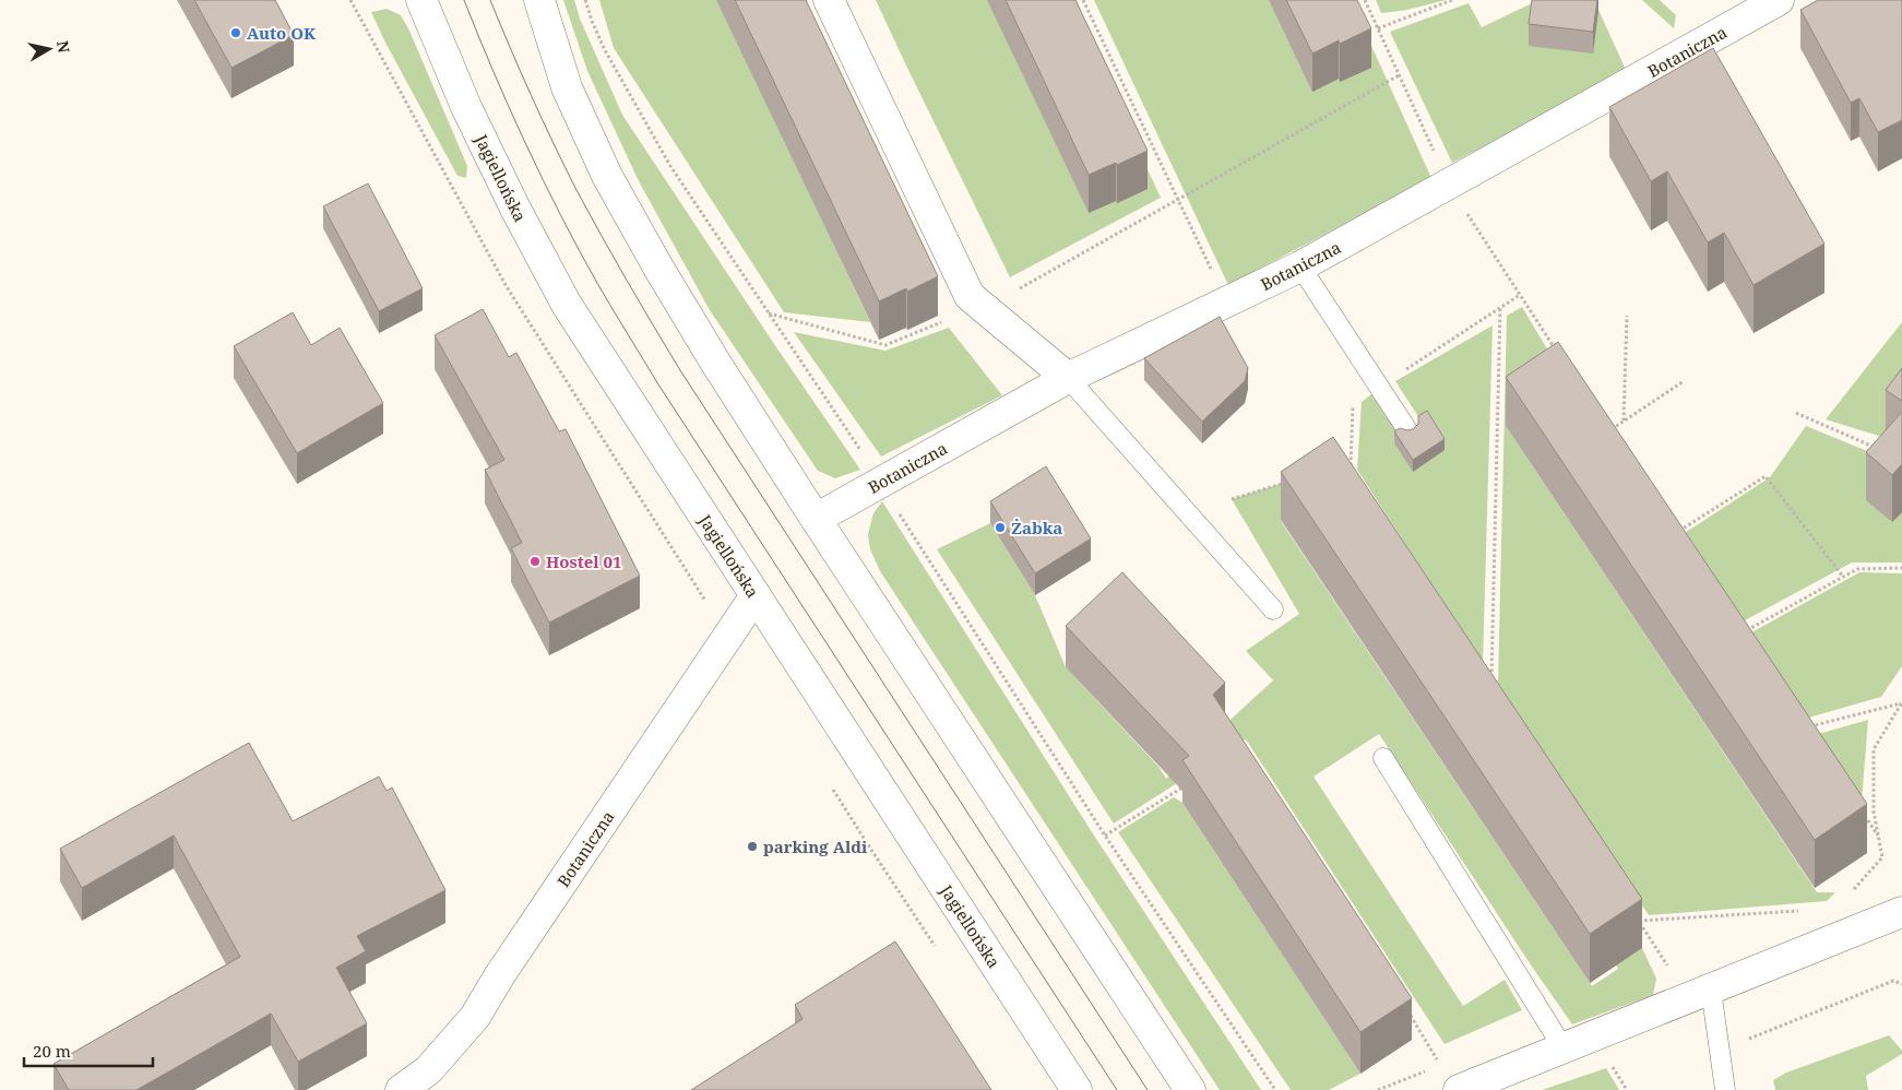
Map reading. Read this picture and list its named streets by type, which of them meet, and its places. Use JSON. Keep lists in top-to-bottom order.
{
  "streets": {
    "street": ["Botaniczna", "Jagiellońska"]
  },
  "crossings": [
    ["Botaniczna", "Jagiellońska"]
  ],
  "places": [
    "Auto OK",
    "Żabka",
    "Hostel 01",
    "parking Aldi"
  ],
  "scale_bar": "20 m",
  "north": "right"
}
